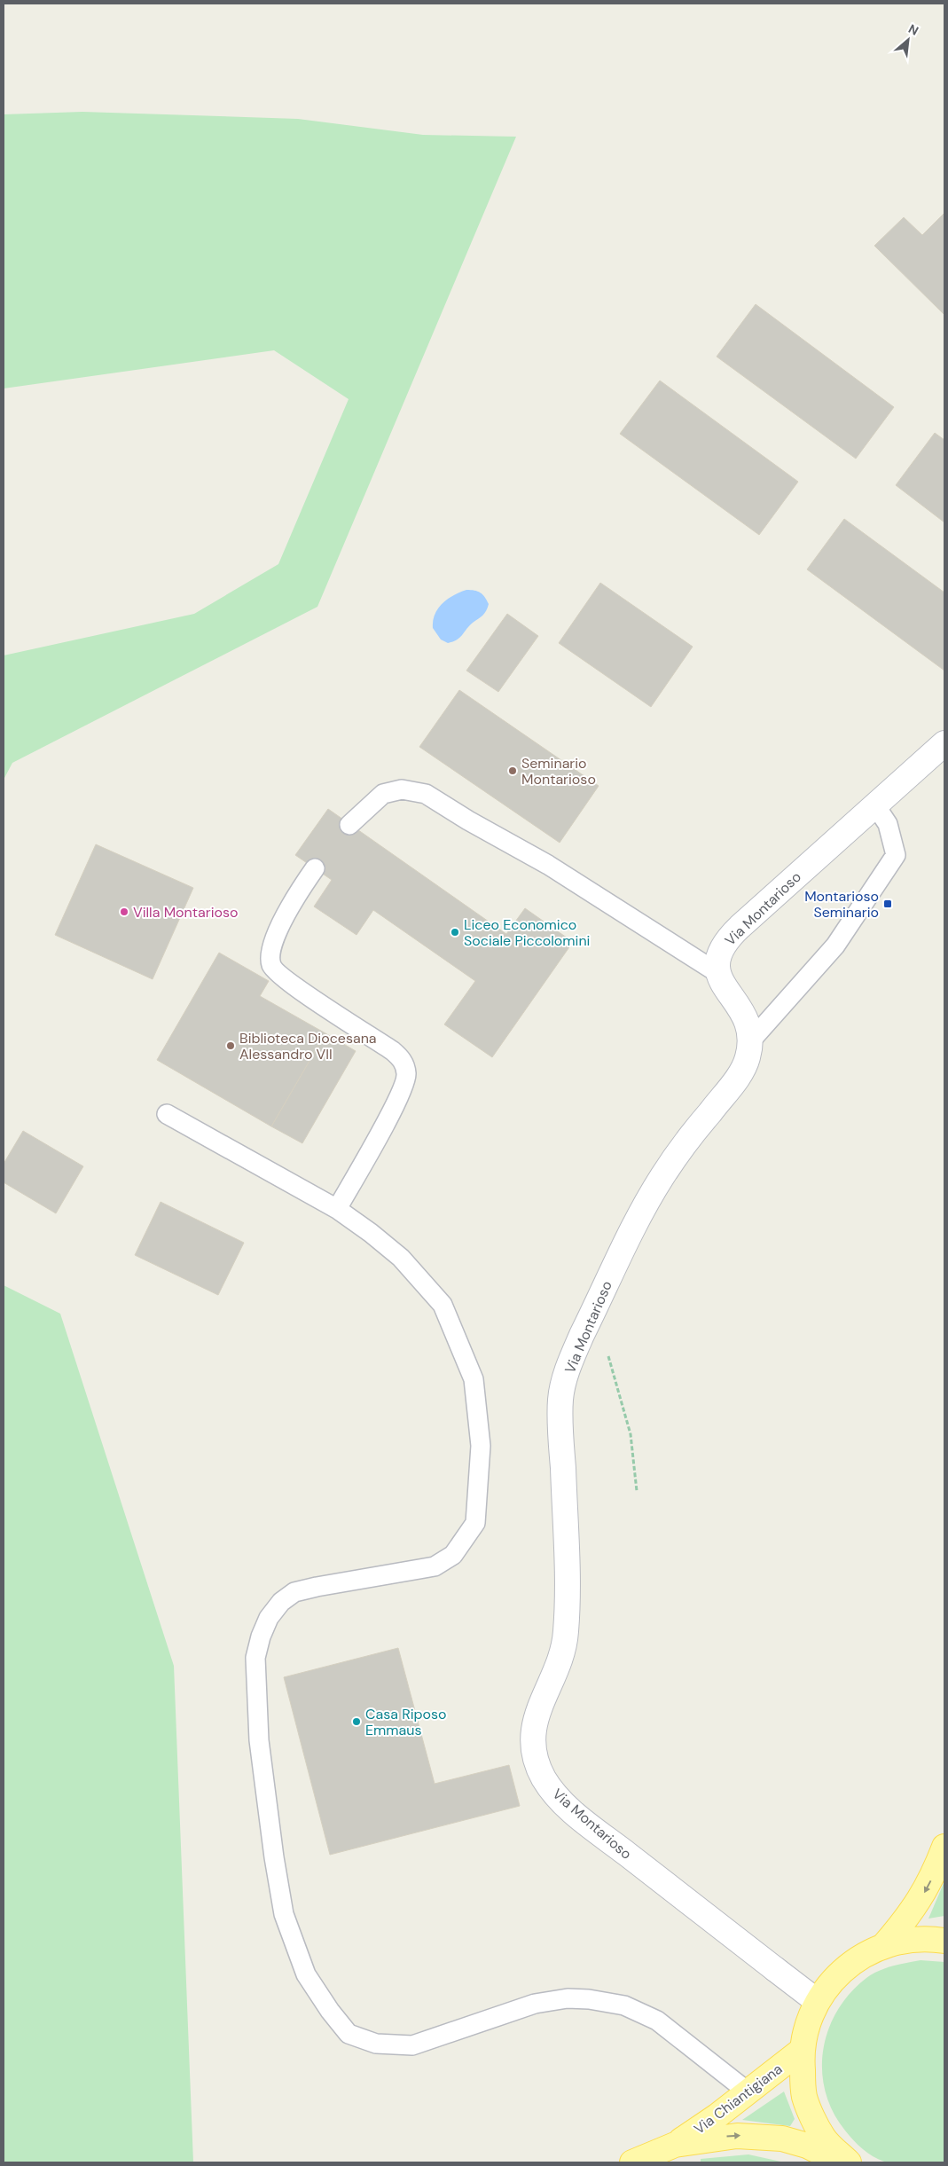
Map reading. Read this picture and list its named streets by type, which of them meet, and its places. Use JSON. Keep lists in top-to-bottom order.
{
  "streets": {
    "main road": ["Via Chiantigiana"],
    "street": ["Via Montarioso"]
  },
  "crossings": [
    ["Via Montarioso", "Via Chiantigiana"]
  ],
  "places": {
    "other": [
      "Seminario Montarioso",
      "Villa Montarioso",
      "Liceo Economico Sociale Piccolomini",
      "Biblioteca Diocesana Alessandro VII",
      "Casa Riposo Emmaus"
    ],
    "transit": ["Montarioso Seminario"]
  },
  "north": "top right"
}
